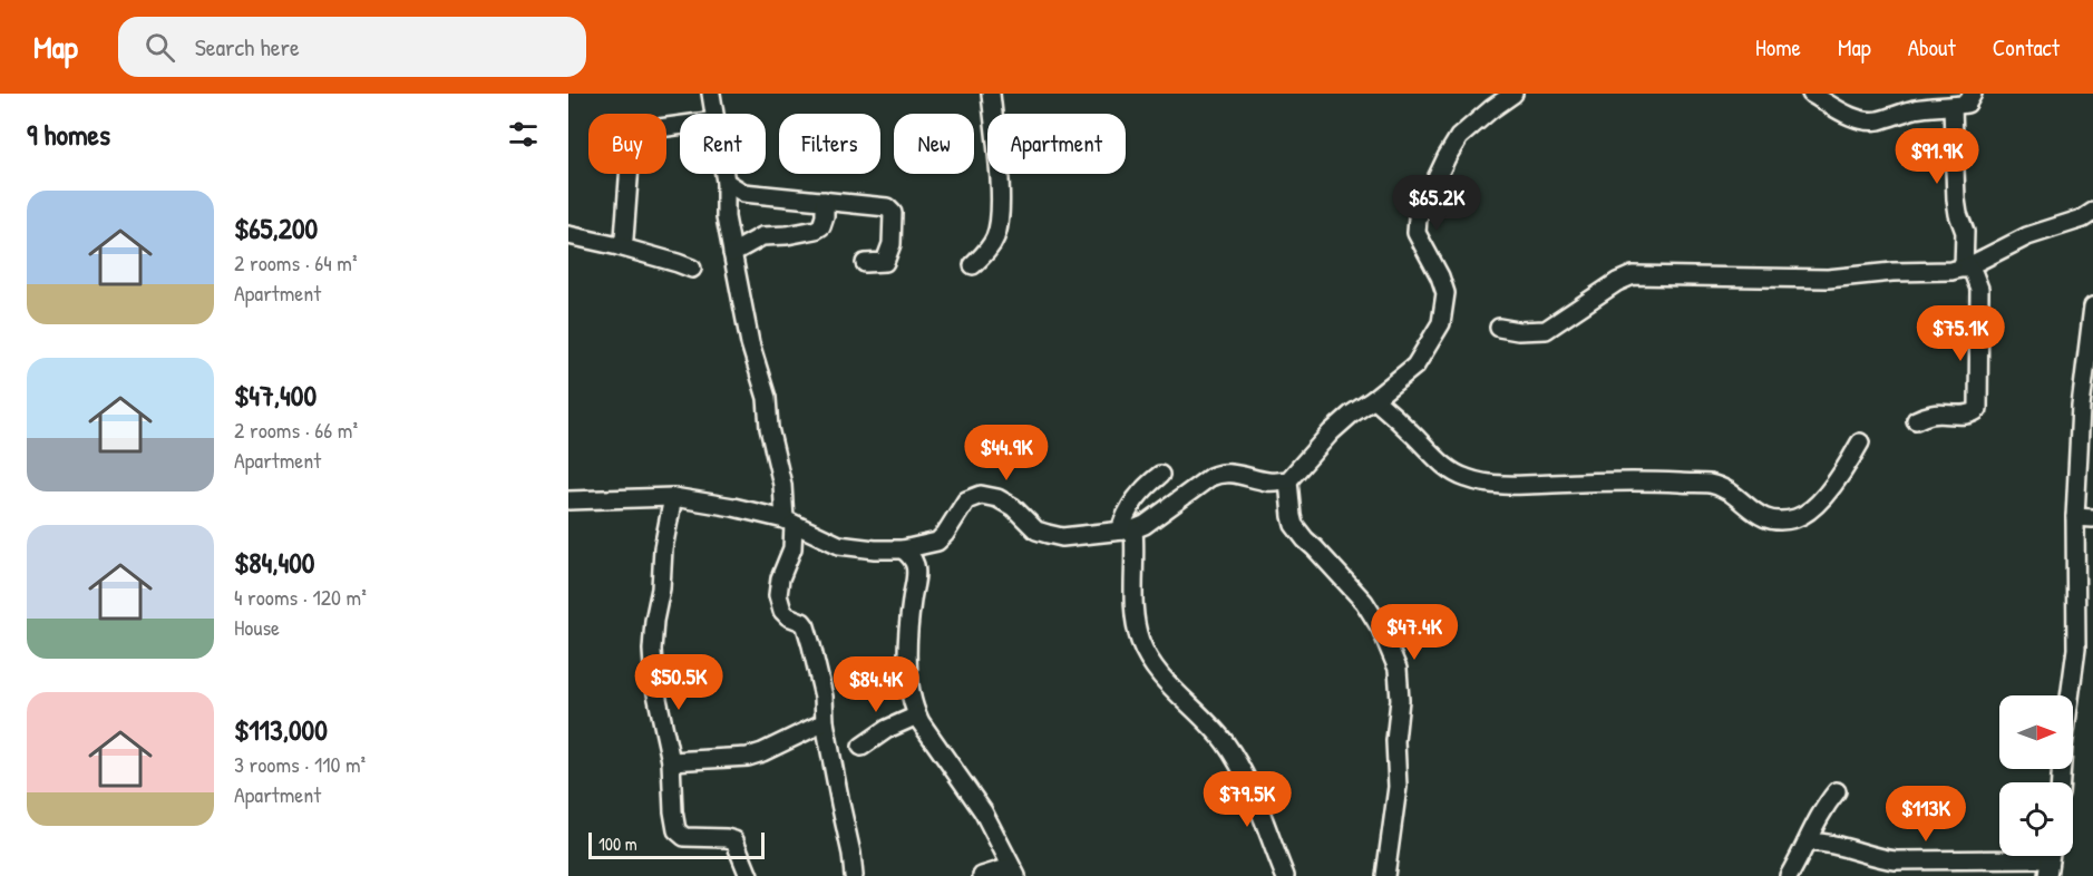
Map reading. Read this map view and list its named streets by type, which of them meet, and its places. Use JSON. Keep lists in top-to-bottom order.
{
  "scale_bar": "100 m",
  "north": "right",
  "page": {
    "header": "Map",
    "search": "Search here",
    "nav": [
      "Home",
      "Map",
      "About",
      "Contact"
    ],
    "heading": "9 homes",
    "chip": [
      "Buy",
      "Rent",
      "Filters",
      "New",
      "Apartment"
    ],
    "price": [
      "$91.9K",
      "$65.2K",
      "$75.1K",
      "$44.9K",
      "$47.4K",
      "$50.5K",
      "$84.4K",
      "$79.5K",
      "$113K"
    ],
    "list": [
      {
        "name": "$65,200",
        "note": "2 rooms · 64 m² · Apartment"
      },
      {
        "name": "$47,400",
        "note": "2 rooms · 66 m² · Apartment"
      },
      {
        "name": "$84,400",
        "note": "4 rooms · 120 m² · House"
      },
      {
        "name": "$113,000",
        "note": "3 rooms · 110 m² · Apartment"
      }
    ],
    "scale": "100 m"
  }
}
